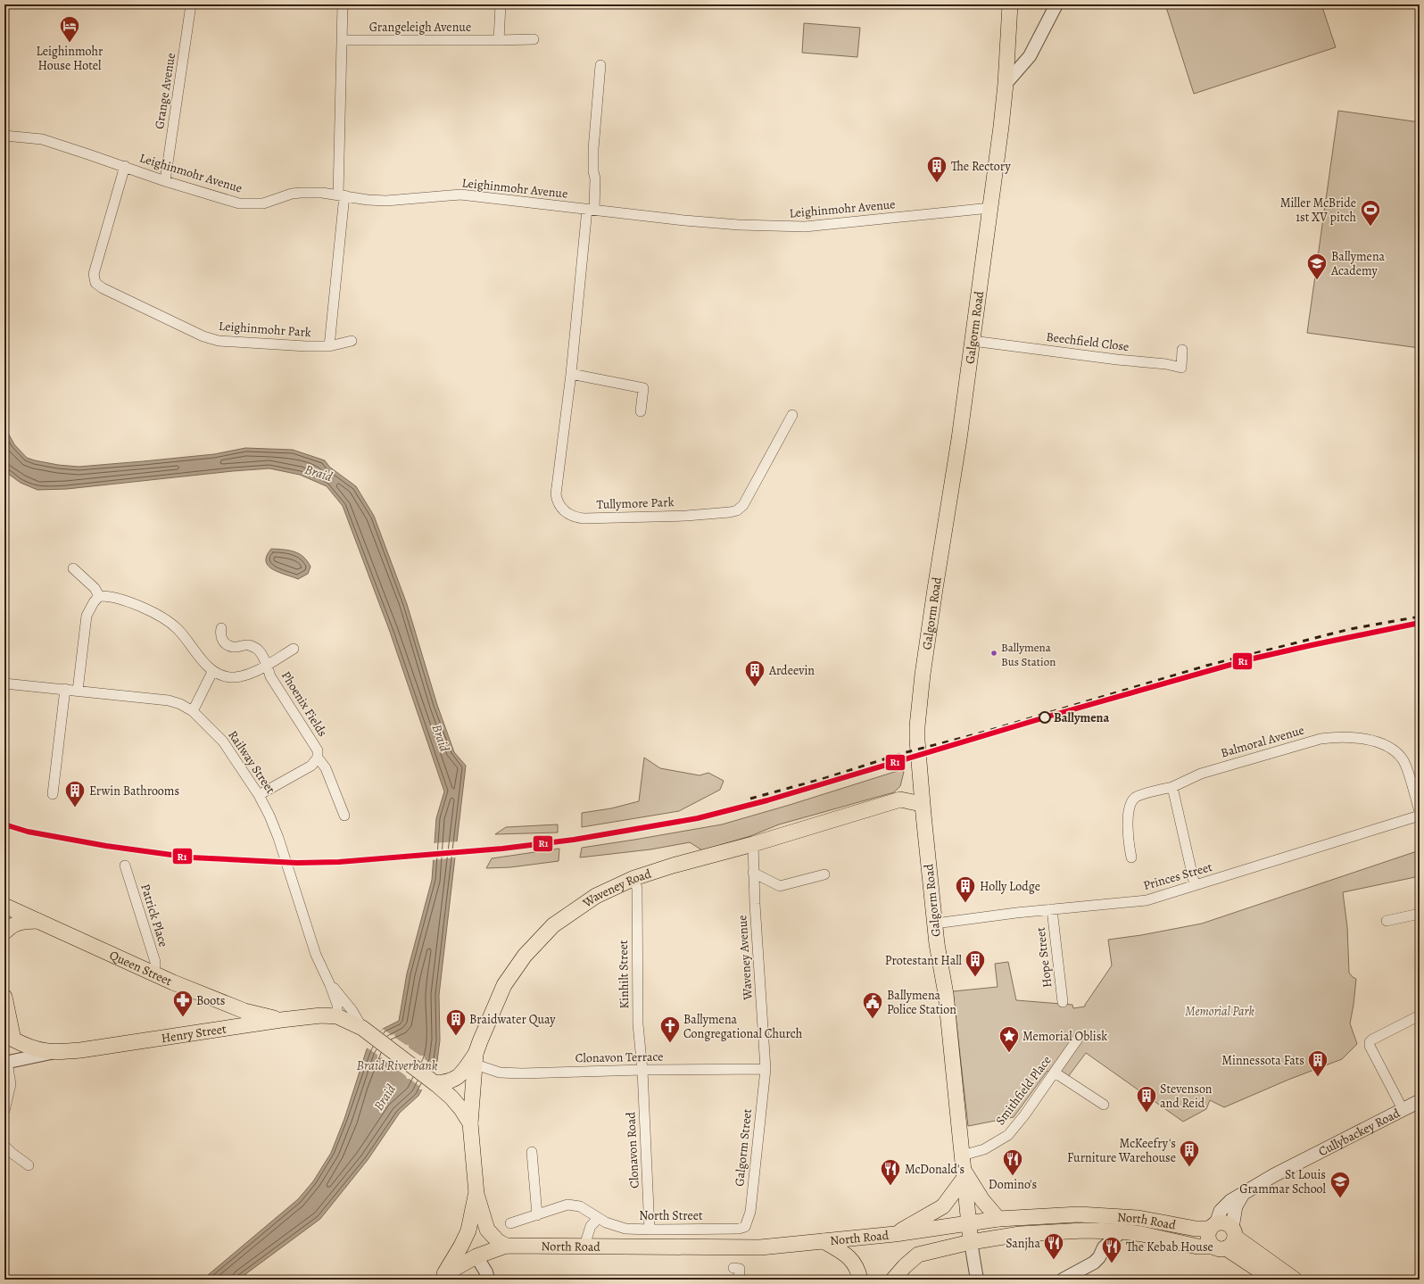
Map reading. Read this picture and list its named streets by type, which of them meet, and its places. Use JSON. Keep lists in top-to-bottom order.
{
  "streets": {
    "main road": [
      "Galgorm Road",
      "Waveney Road",
      "Queen Street",
      "Henry Street",
      "Cullybackey Road",
      "North Road"
    ],
    "street": [
      "Grangeleigh Avenue",
      "Grange Avenue",
      "Leighinmohr Avenue",
      "Leighinmohr Park",
      "Beechfield Close",
      "Tullymore Park",
      "Phoenix Fields",
      "Balmoral Avenue",
      "Railway Street",
      "Princes Street",
      "Patrick Place",
      "Waveney Avenue",
      "Hope Street",
      "Kinhilt Street",
      "Clonavon Terrace",
      "Smithfield Place",
      "Galgorm Street",
      "Clonavon Road",
      "North Street"
    ]
  },
  "crossings": [
    ["Grange Avenue", "Leighinmohr Avenue"],
    ["Leighinmohr Avenue", "Galgorm Road"],
    ["Leighinmohr Avenue", "Leighinmohr Park"],
    ["Leighinmohr Avenue", "Tullymore Park"],
    ["Galgorm Road", "Beechfield Close"],
    ["Galgorm Road", "Princes Street"],
    ["Galgorm Road", "Waveney Road"],
    ["Galgorm Road", "Smithfield Place"],
    ["Galgorm Road", "North Road"],
    ["Phoenix Fields", "Railway Street"],
    ["Railway Street", "Henry Street"],
    ["Princes Street", "Hope Street"],
    ["Waveney Road", "Waveney Avenue"],
    ["Waveney Road", "Kinhilt Street"],
    ["Waveney Road", "Henry Street"],
    ["Waveney Road", "Clonavon Terrace"],
    ["Patrick Place", "Queen Street"],
    ["Waveney Avenue", "Clonavon Terrace"],
    ["Waveney Avenue", "Galgorm Street"],
    ["Queen Street", "Henry Street"],
    ["Kinhilt Street", "Clonavon Terrace"],
    ["Kinhilt Street", "Clonavon Road"],
    ["Clonavon Terrace", "Galgorm Street"],
    ["Clonavon Terrace", "Clonavon Road"],
    ["Cullybackey Road", "North Road"],
    ["Galgorm Street", "North Street"],
    ["Clonavon Road", "North Street"]
  ],
  "water": ["Braid", "Braid Riverbank"],
  "parks": ["Memorial Park"],
  "places": {
    "hotel": ["Leighinmohr House Hotel"],
    "building": [
      "The Rectory",
      "Ardeevin",
      "Erwin Bathrooms",
      "Holly Lodge",
      "Protestant Hall",
      "Braidwater Quay",
      "Minnessota Fats",
      "Stevenson and Reid",
      "McKeefry's Furniture Warehouse"
    ],
    "sports": ["Miller McBride 1st XV pitch"],
    "school or university": ["Ballymena Academy", "St Louis Grammar School"],
    "other": ["Ballymena Bus Station", "Ballymena"],
    "pharmacy": ["Boots"],
    "public building": ["Ballymena Police Station"],
    "church": ["Ballymena Congregational Church"],
    "place": ["Memorial Oblisk"],
    "restaurant": [
      "Domino's",
      "McDonald's",
      "Sanjha",
      "The Kebab House"
    ]
  },
  "lines": ["transit line R1"]
}
